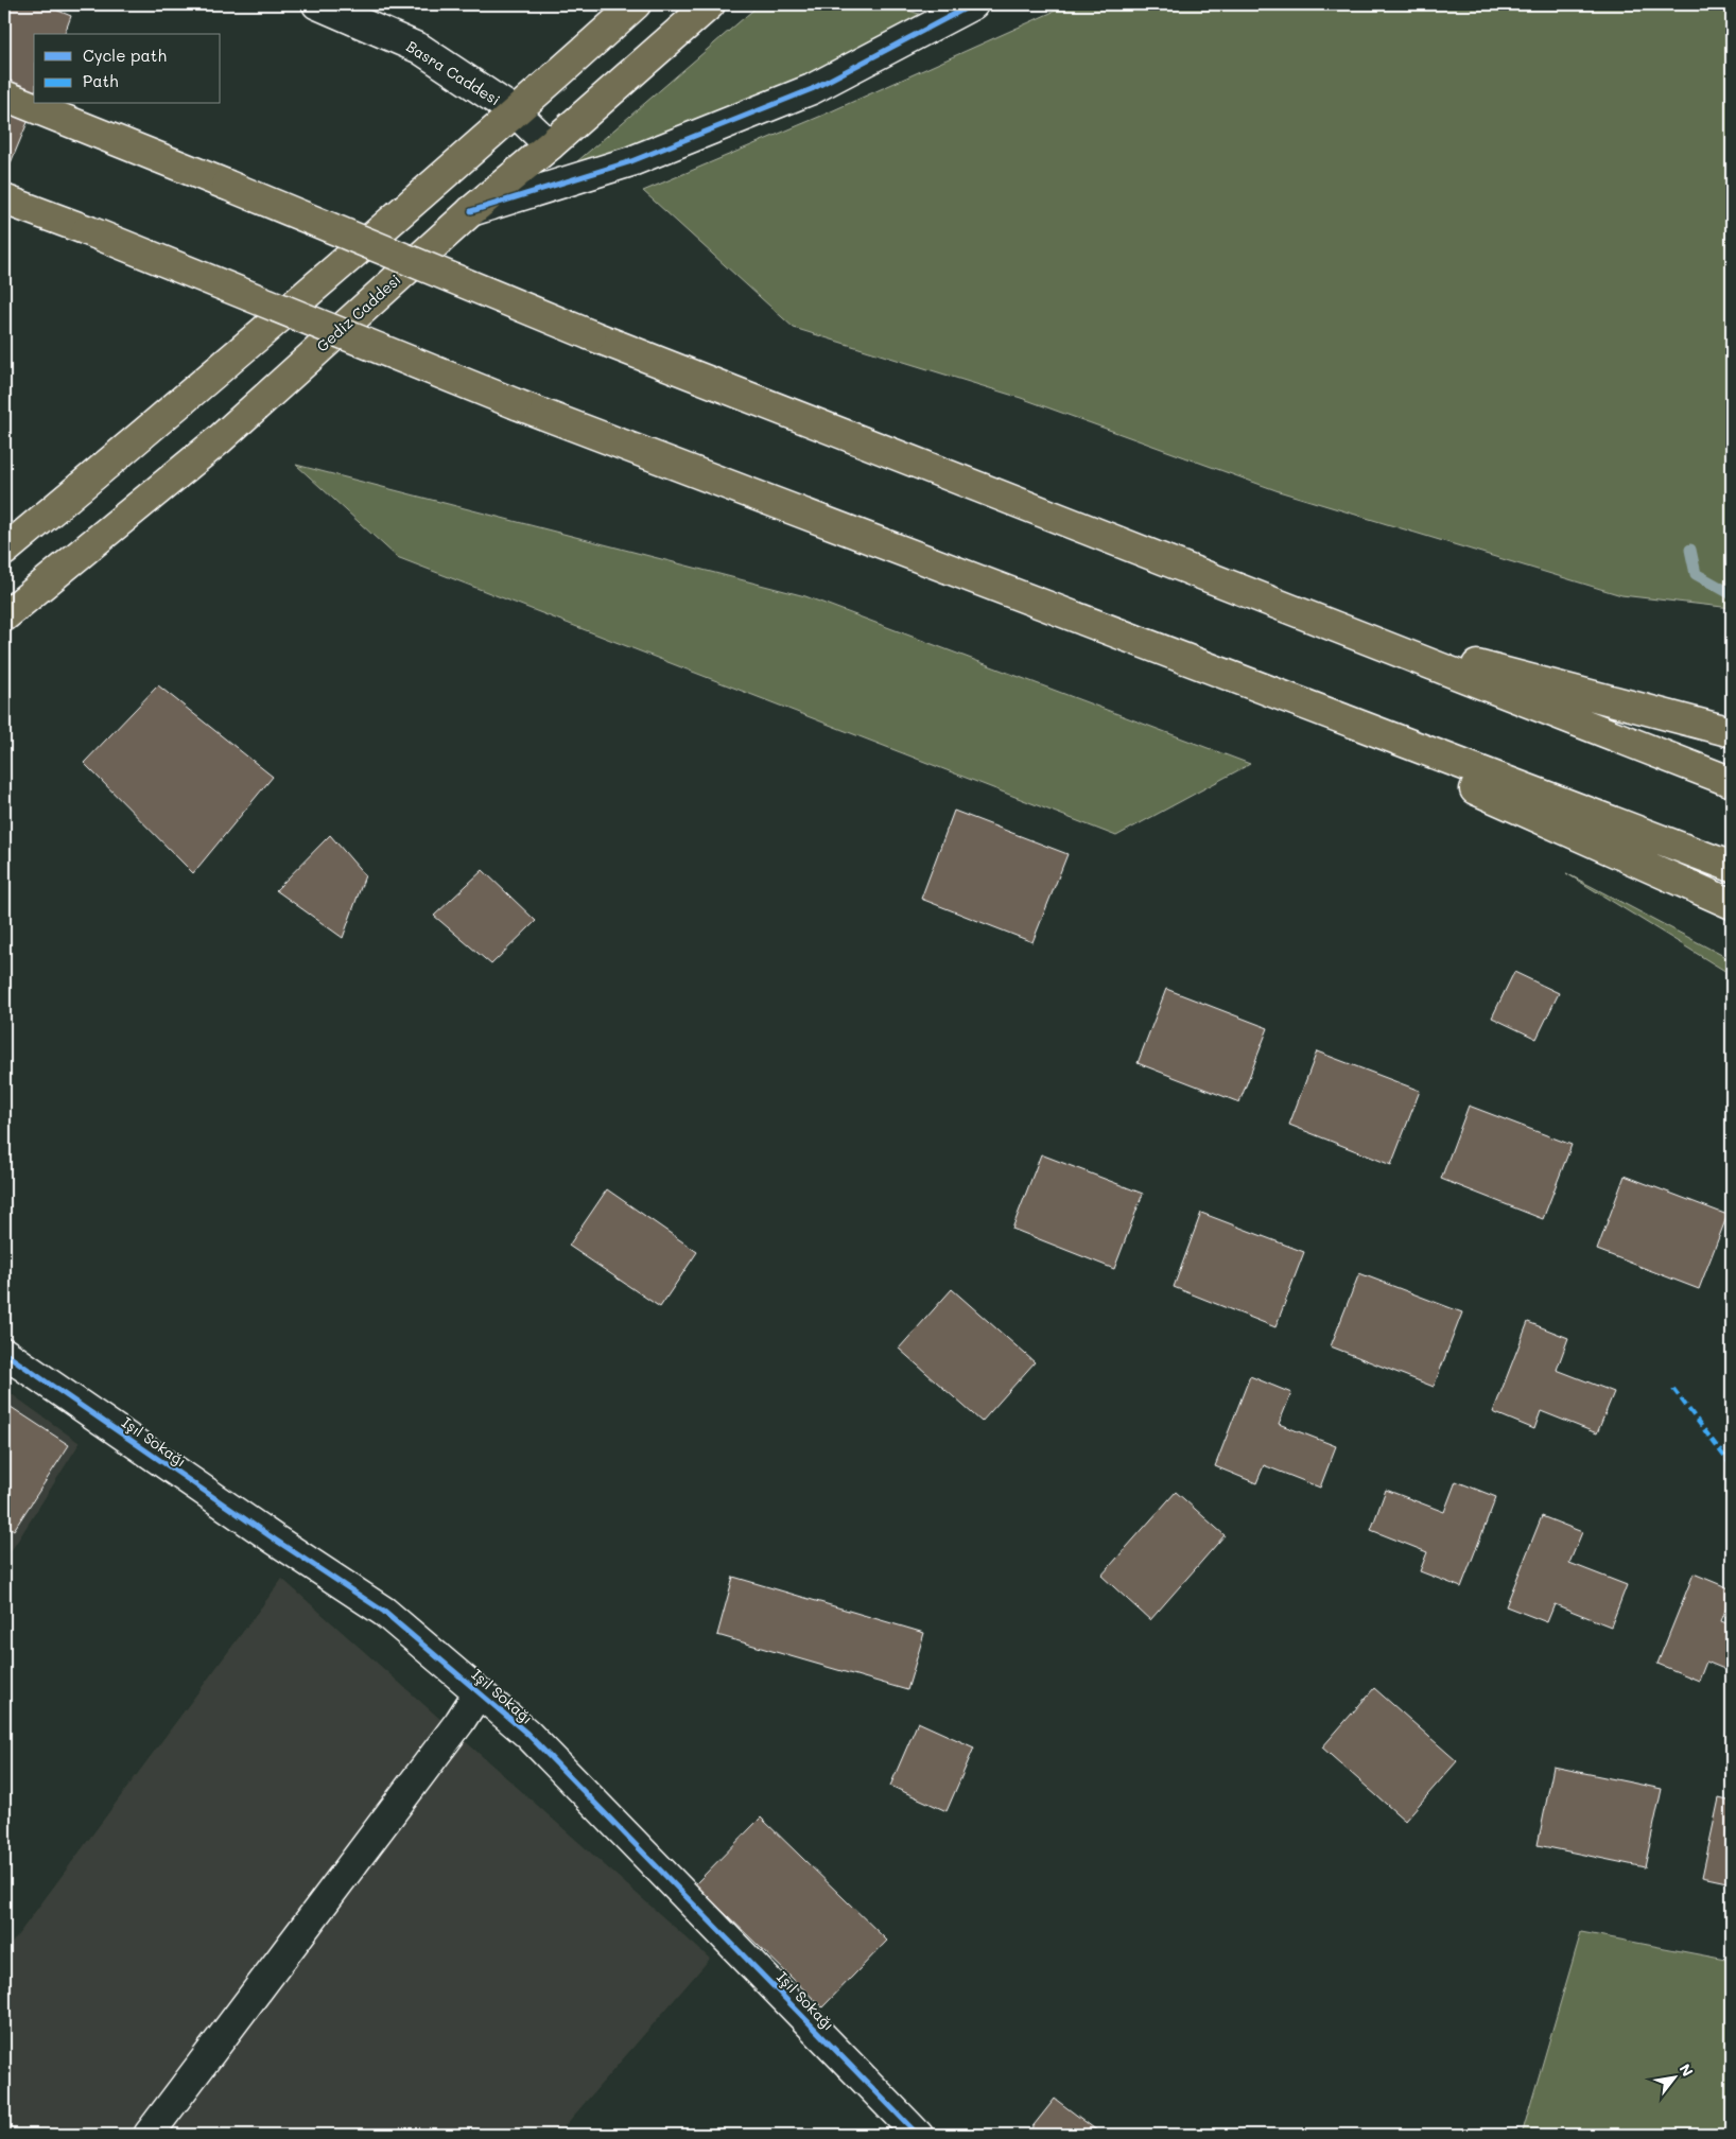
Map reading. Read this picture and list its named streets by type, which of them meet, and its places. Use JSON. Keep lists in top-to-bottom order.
{
  "streets": {
    "main road": ["Gediz Caddesi"],
    "street": ["Basra Caddesi", "Işıl Sokağı"]
  },
  "crossings": [
    ["Basra Caddesi", "Gediz Caddesi"]
  ],
  "legend": ["Cycle path", "Path"],
  "north": "top right"
}
